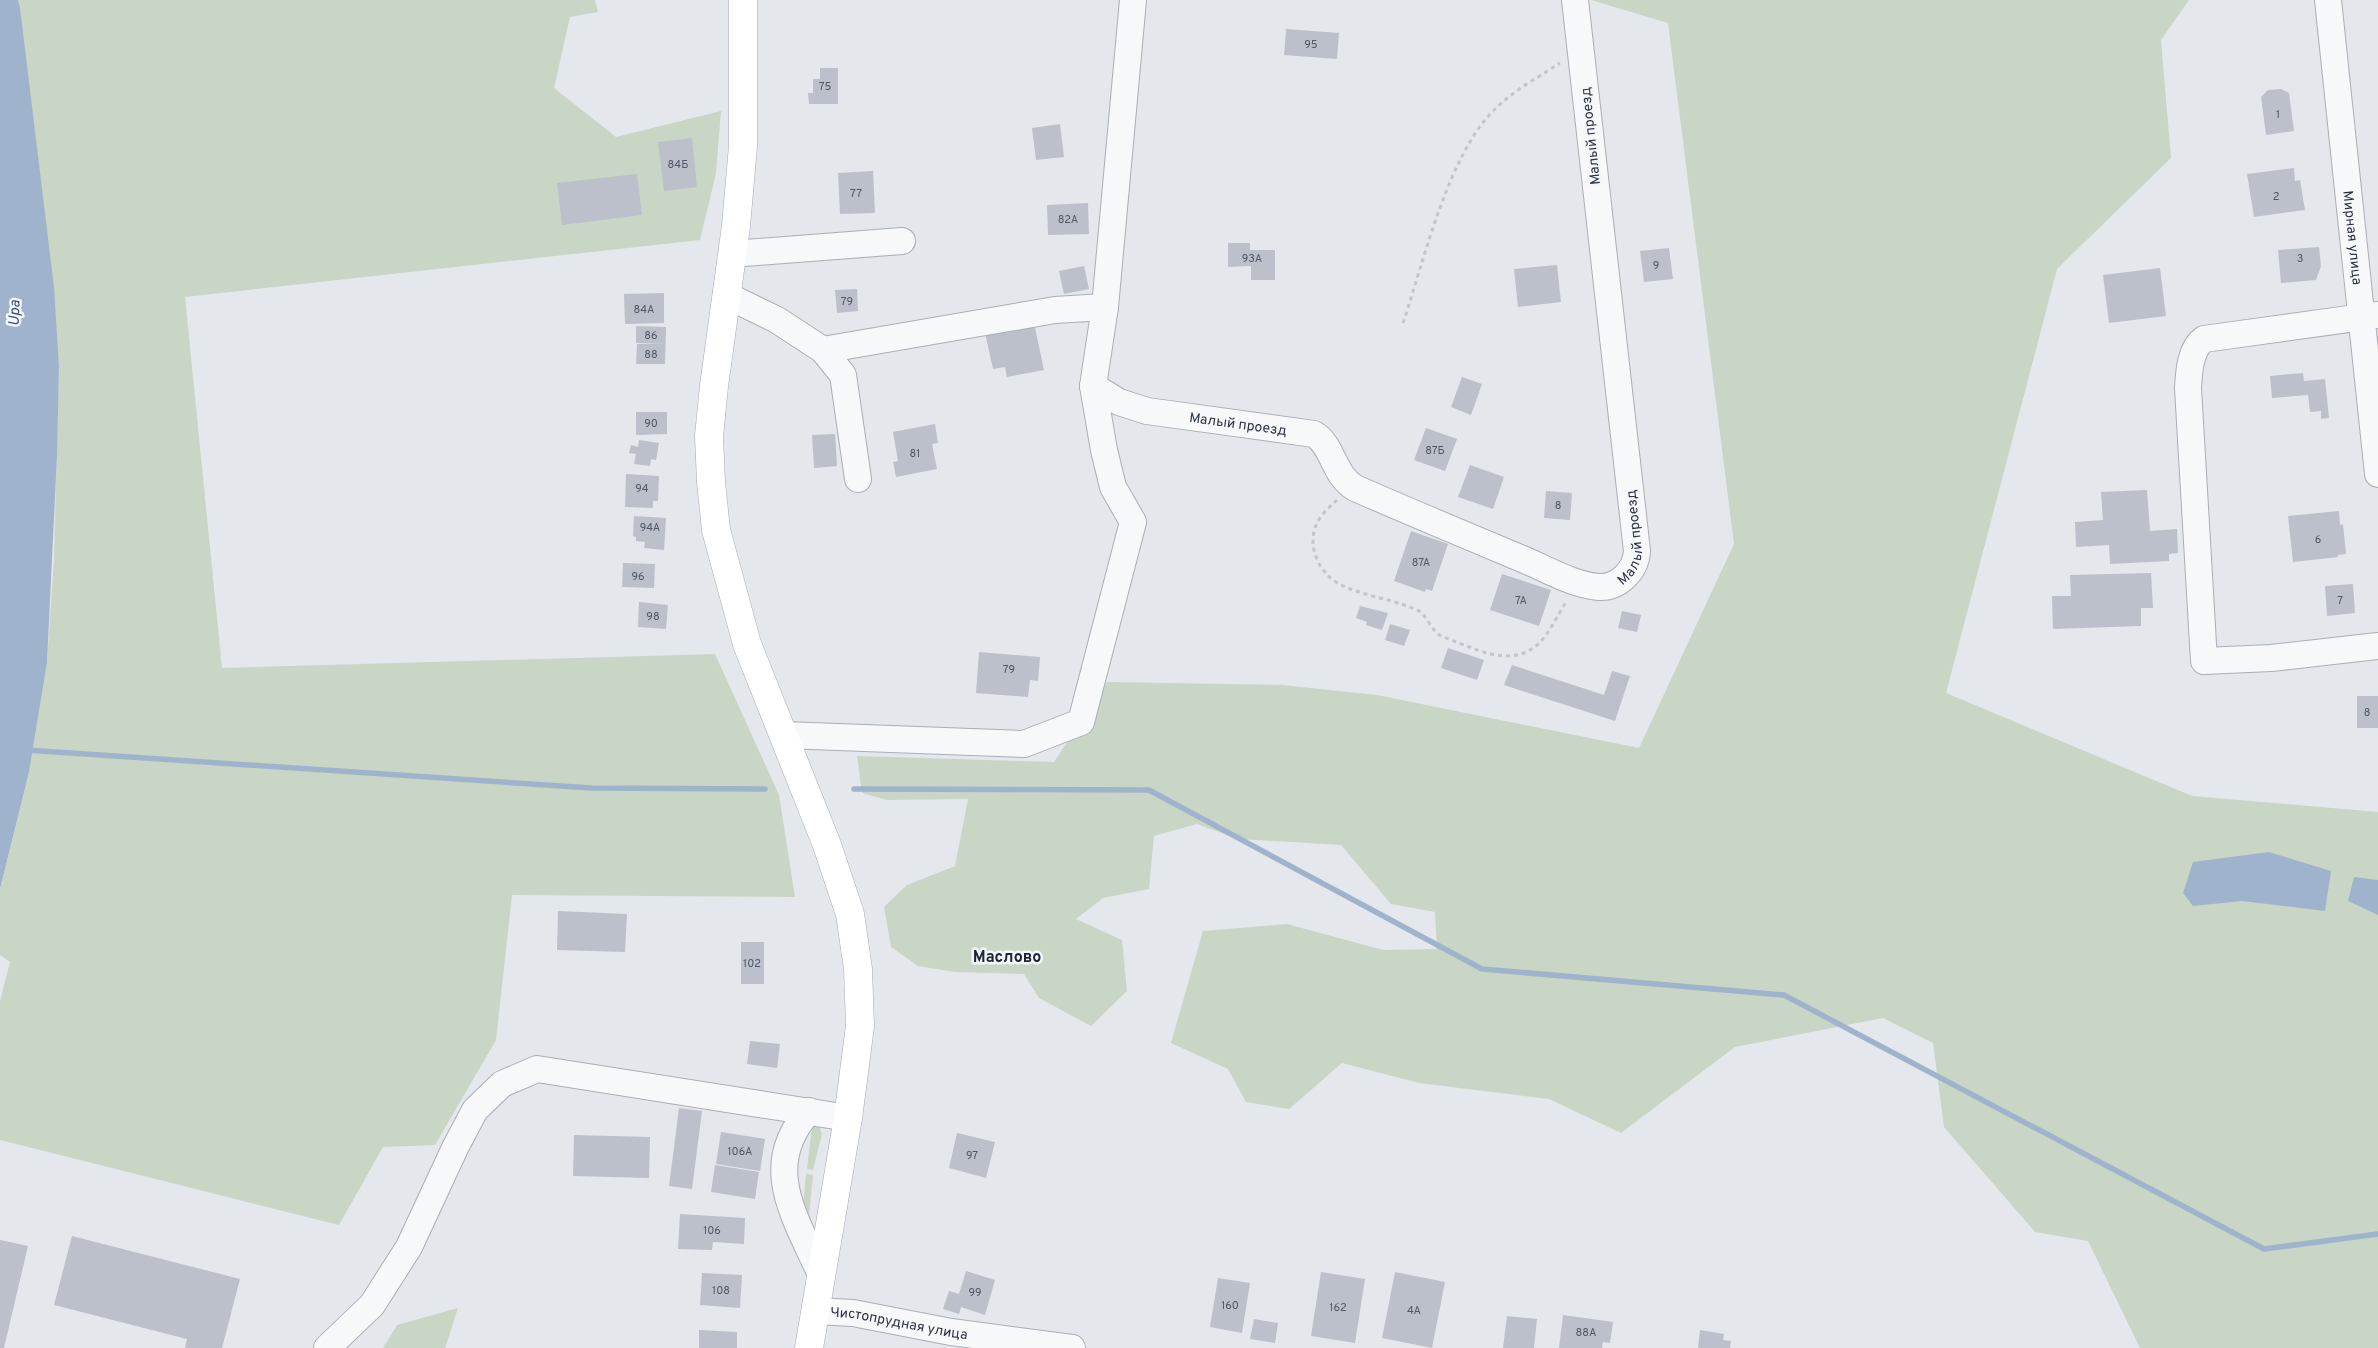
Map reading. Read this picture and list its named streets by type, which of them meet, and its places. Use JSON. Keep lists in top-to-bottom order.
{
  "streets": {
    "street": ["Малый проезд", "Мирная улица", "Чистопрудная улица"]
  },
  "districts": ["Маслово"],
  "water": ["Upa"],
  "house_numbers": [
    "95",
    "75",
    "1",
    "84Б",
    "77",
    "2",
    "82А",
    "93А",
    "3",
    "9",
    "79",
    "84А",
    "86",
    "88",
    "90",
    "87Б",
    "81",
    "94",
    "8",
    "94А",
    "6",
    "87А",
    "96",
    "7А",
    "7",
    "98",
    "79",
    "8",
    "102",
    "106А",
    "97",
    "106",
    "108",
    "99",
    "160",
    "162",
    "4А",
    "88А"
  ]
}
